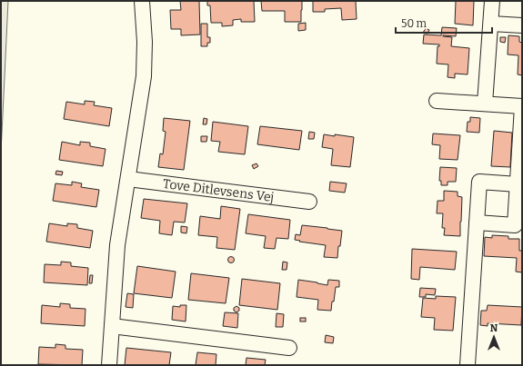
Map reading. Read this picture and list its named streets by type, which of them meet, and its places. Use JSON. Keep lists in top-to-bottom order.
{
  "streets": {
    "street": ["Tove Ditlevsens Vej"]
  },
  "scale_bar": "50 m",
  "north": "top"
}
